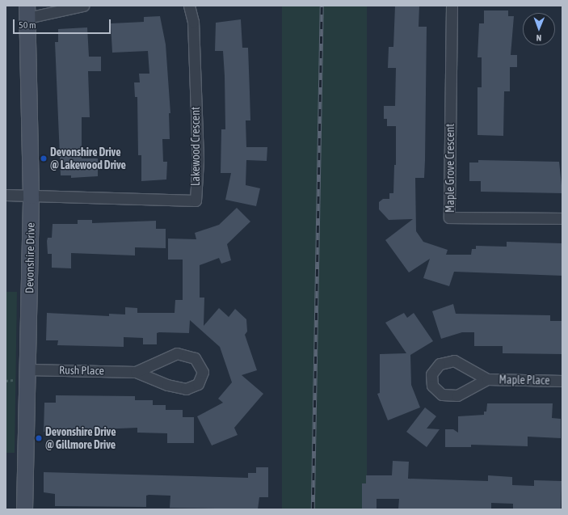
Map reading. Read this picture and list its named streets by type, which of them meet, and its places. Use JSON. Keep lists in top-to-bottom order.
{
  "streets": {
    "street": [
      "Lakewood Crescent",
      "Maple Grove Crescent",
      "Devonshire Drive",
      "Rush Place",
      "Maple Place"
    ]
  },
  "crossings": [
    ["Lakewood Crescent", "Devonshire Drive"],
    ["Devonshire Drive", "Rush Place"]
  ],
  "places": ["Devonshire Drive @ Lakewood Drive", "Devonshire Drive @ Gillmore Drive"],
  "scale_bar": "50 m",
  "north": "bottom"
}
